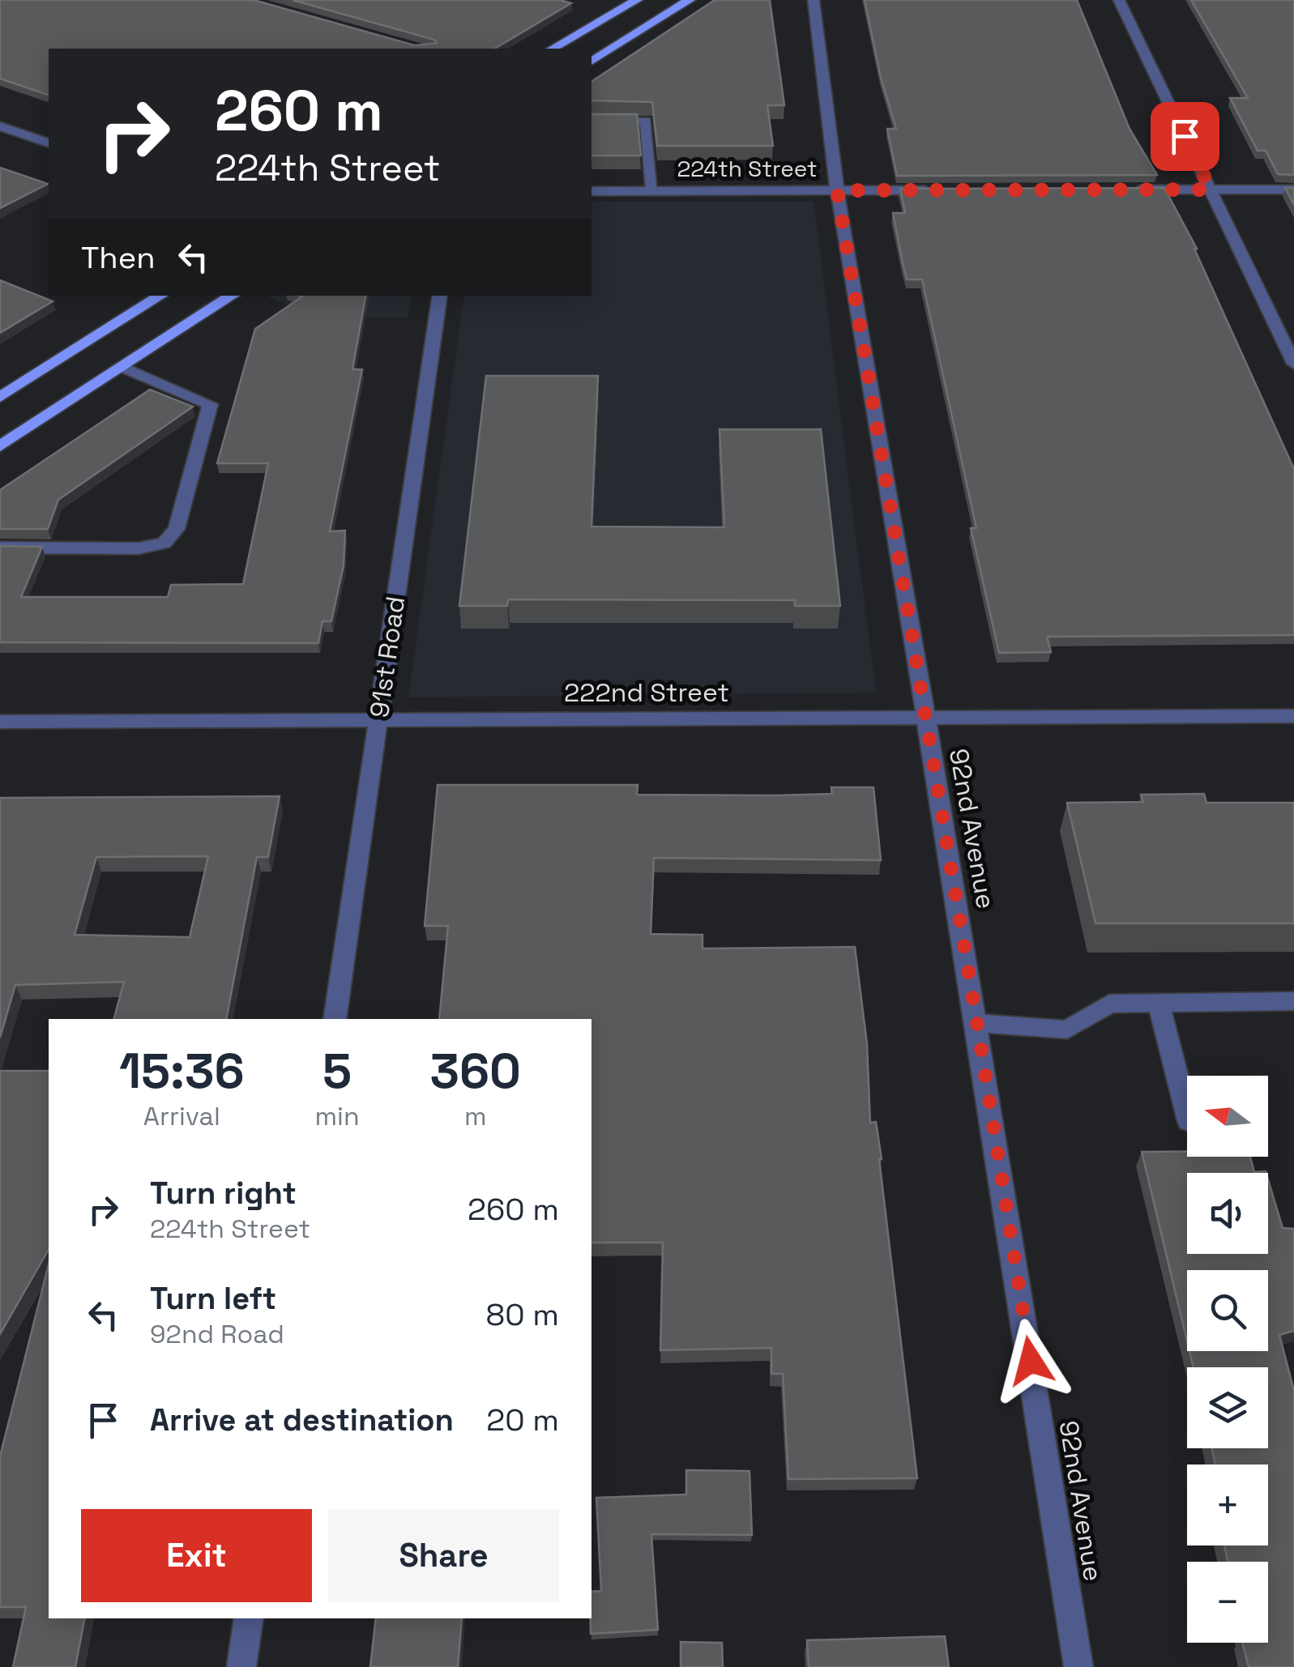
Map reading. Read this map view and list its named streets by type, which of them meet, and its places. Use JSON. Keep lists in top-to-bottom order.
{
  "streets": {
    "street": [
      "224th Street",
      "91st Road",
      "222nd Street",
      "92nd Avenue"
    ]
  },
  "crossings": [
    ["224th Street", "92nd Avenue"],
    ["91st Road", "222nd Street"],
    ["222nd Street", "92nd Avenue"]
  ],
  "north": "left",
  "page": {
    "turn": ["260 m", "224th Street"],
    "then": "Then",
    "eta": [
      "15:36",
      "Arrival",
      "5",
      "min",
      "360",
      "m"
    ],
    "map_buttons": ["+", "−"],
    "list": [
      {
        "name": "Turn right",
        "note": "224th Street",
        "value": "260 m"
      },
      {
        "name": "Turn left",
        "note": "92nd Road",
        "value": "80 m"
      },
      {
        "name": "Arrive at destination",
        "value": "20 m"
      }
    ],
    "buttons": ["Exit", "Share"]
  }
}
